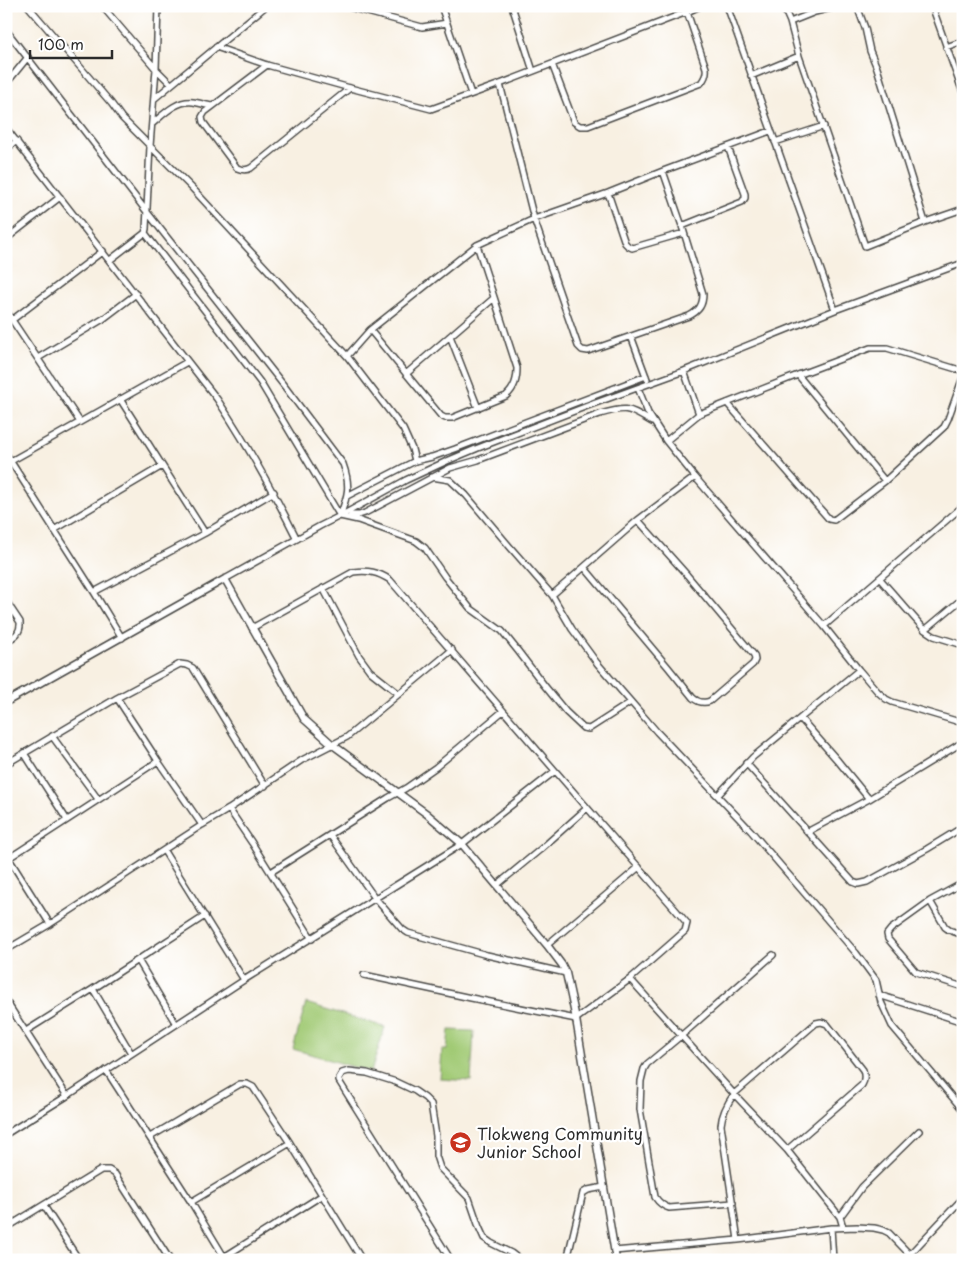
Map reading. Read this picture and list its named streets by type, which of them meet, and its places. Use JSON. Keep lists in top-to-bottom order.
{
  "places": {
    "school or university": ["Tlokweng Community Junior School"]
  },
  "scale_bar": "100 m"
}
